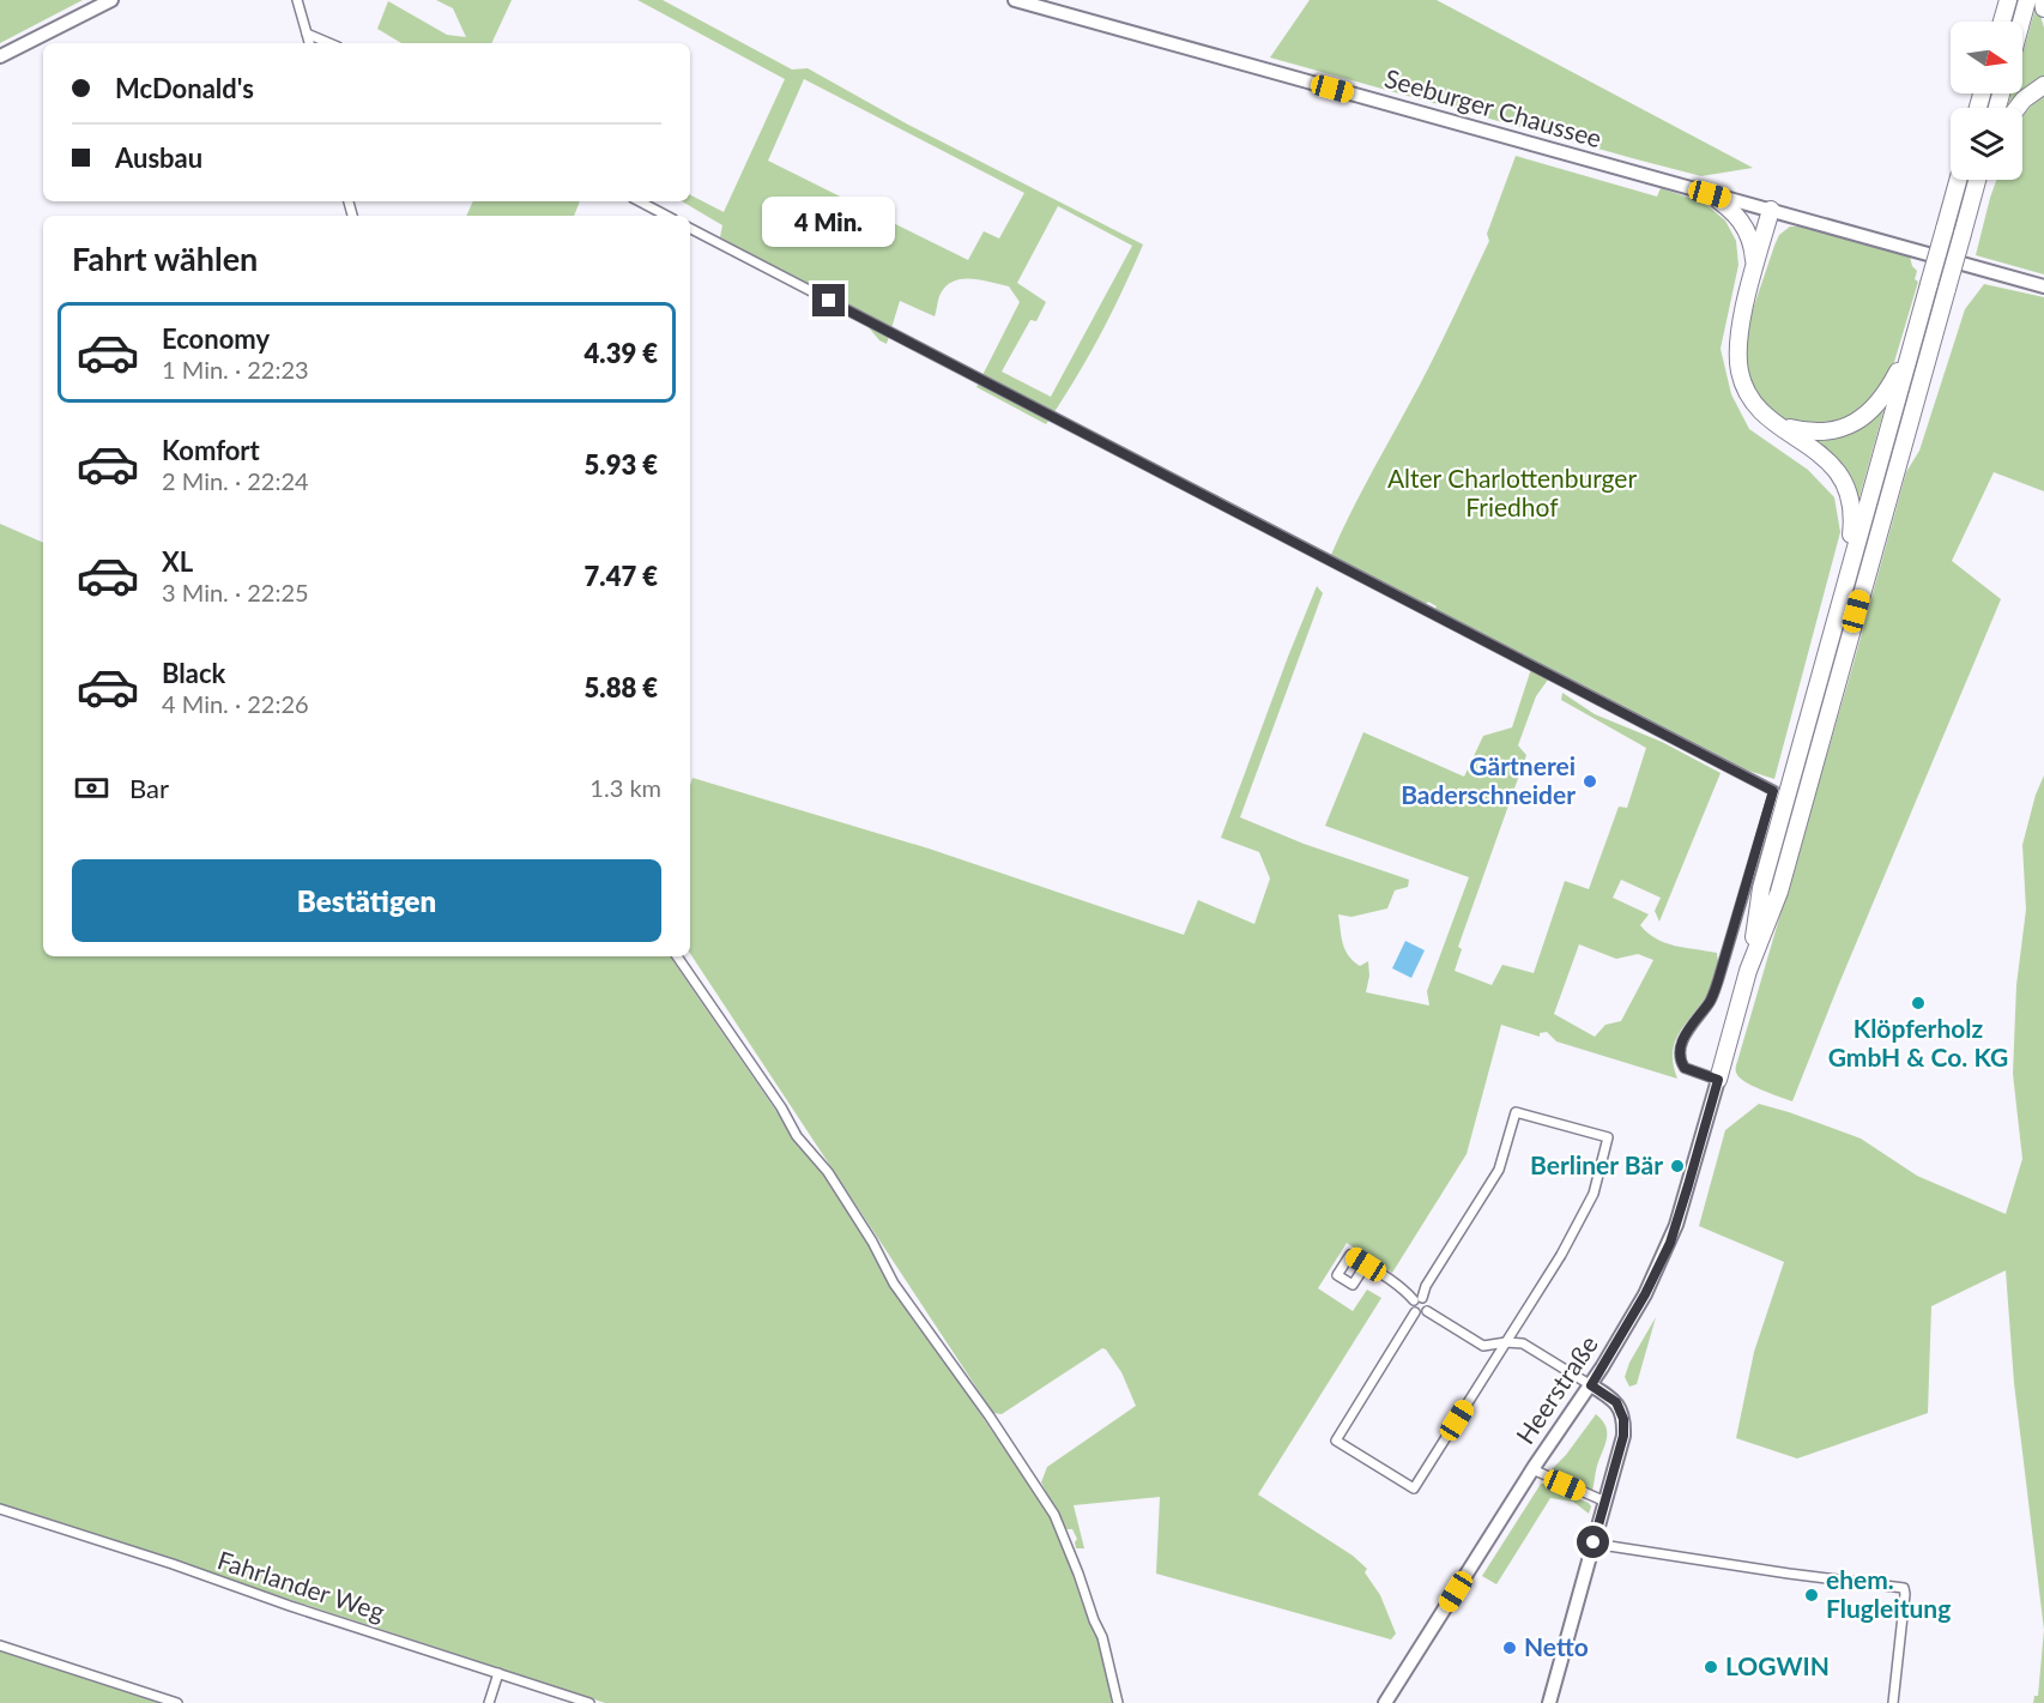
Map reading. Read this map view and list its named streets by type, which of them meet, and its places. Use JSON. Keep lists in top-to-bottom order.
{
  "streets": {
    "main road": ["Seeburger Chaussee", "Heerstraße"],
    "street": ["Fahrlander Weg"]
  },
  "parks": ["Alter Charlottenburger Friedhof"],
  "places": [
    "Gärtnerei Baderschneider",
    "Klöpferholz GmbH & Co. KG",
    "Berliner Bär",
    "ehem. Flugleitung",
    "Netto",
    "LOGWIN"
  ],
  "north": "right",
  "page": {
    "banner": ["McDonald's", "Ausbau"],
    "bubble": "4 Min.",
    "heading": "Fahrt wählen",
    "list": [
      {
        "name": "Economy",
        "note": "1 Min. · 22:23",
        "value": "4.39 €"
      },
      {
        "name": "Komfort",
        "note": "2 Min. · 22:24",
        "value": "5.93 €"
      },
      {
        "name": "XL",
        "note": "3 Min. · 22:25",
        "value": "7.47 €"
      },
      {
        "name": "Black",
        "note": "4 Min. · 22:26",
        "value": "5.88 €"
      }
    ],
    "pay": ["Bar", "1.3 km"],
    "buttons": "Bestätigen"
  }
}
